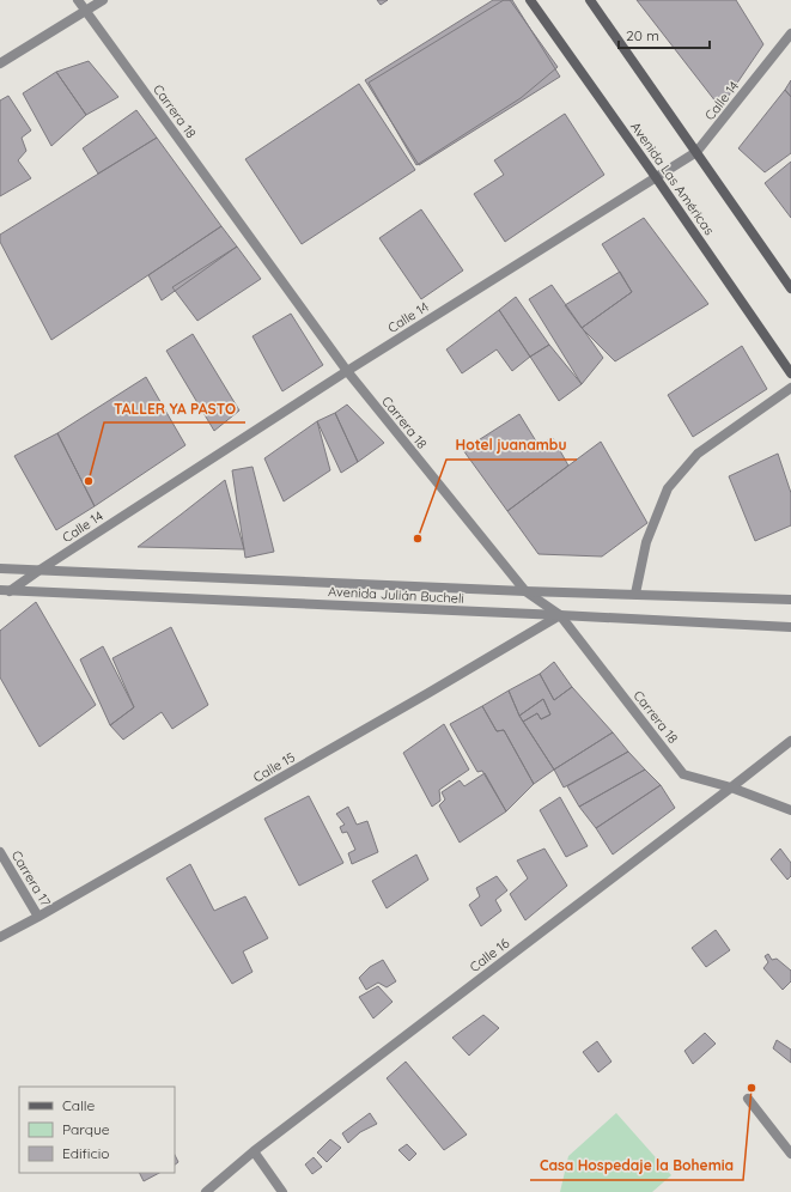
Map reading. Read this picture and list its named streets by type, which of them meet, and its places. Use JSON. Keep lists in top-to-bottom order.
{
  "streets": {
    "main road": ["Avenida Las Américas"],
    "street": [
      "Calle 14",
      "Carrera 18",
      "Avenida Julián Bucheli",
      "Calle 15",
      "Carrera 17",
      "Calle 16"
    ]
  },
  "crossings": [
    ["Calle 14", "Carrera 18"],
    ["Calle 14", "Avenida Las Américas"],
    ["Calle 14", "Avenida Julián Bucheli"],
    ["Carrera 18", "Avenida Julián Bucheli"],
    ["Carrera 18", "Calle 15"],
    ["Carrera 18", "Calle 16"],
    ["Avenida Julián Bucheli", "Calle 15"],
    ["Calle 15", "Carrera 17"]
  ],
  "places": ["TALLER YA PASTO", "Hotel juanambu", "Casa Hospedaje la Bohemia"],
  "legend": ["Calle", "Parque", "Edificio"],
  "scale_bar": "20 m"
}
